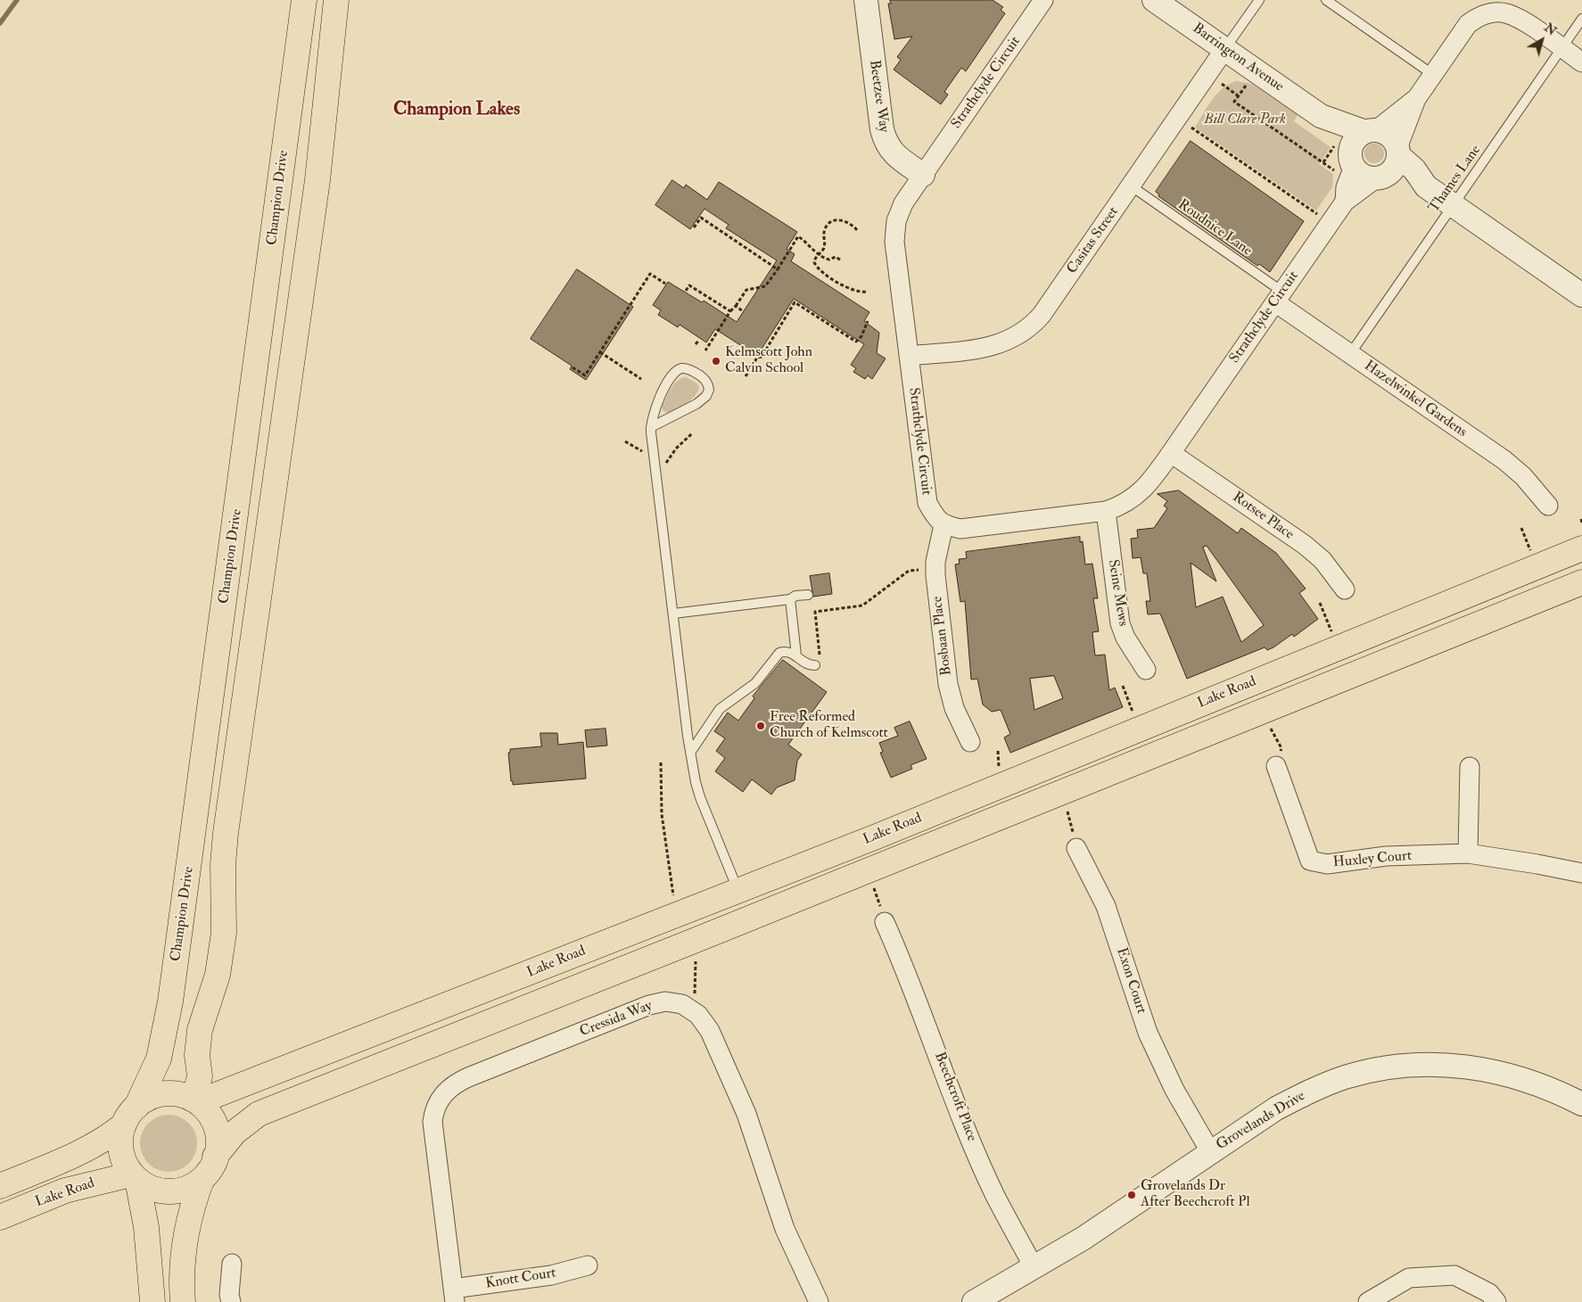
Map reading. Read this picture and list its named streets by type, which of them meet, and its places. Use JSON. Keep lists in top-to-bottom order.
{
  "streets": {
    "main road": ["Champion Drive", "Lake Road"],
    "street": [
      "Barrington Avenue",
      "Strathclyde Circuit",
      "Beetzee Way",
      "Casitas Street",
      "Hazelwinkel Gardens",
      "Rotsee Place",
      "Seine Mews",
      "Bosbaan Place",
      "Huxley Court",
      "Exon Court",
      "Cressida Way",
      "Beechcroft Place",
      "Grovelands Drive",
      "Knott Court"
    ],
    "lane": ["Thames Lane", "Roudnice Lane"]
  },
  "crossings": [
    ["Barrington Avenue", "Strathclyde Circuit"],
    ["Barrington Avenue", "Casitas Street"],
    ["Strathclyde Circuit", "Beetzee Way"],
    ["Strathclyde Circuit", "Roudnice Lane"],
    ["Strathclyde Circuit", "Casitas Street"],
    ["Strathclyde Circuit", "Hazelwinkel Gardens"],
    ["Strathclyde Circuit", "Rotsee Place"],
    ["Strathclyde Circuit", "Seine Mews"],
    ["Strathclyde Circuit", "Bosbaan Place"],
    ["Thames Lane", "Hazelwinkel Gardens"],
    ["Champion Drive", "Lake Road"],
    ["Roudnice Lane", "Casitas Street"],
    ["Roudnice Lane", "Hazelwinkel Gardens"],
    ["Exon Court", "Grovelands Drive"],
    ["Cressida Way", "Knott Court"],
    ["Beechcroft Place", "Grovelands Drive"]
  ],
  "districts": ["Champion Lakes"],
  "parks": ["Bill Clare Park"],
  "places": ["Kelmscott John Calvin School", "Free Reformed Church of Kelmscott", "Grovelands Dr After Beechcroft Pl"],
  "north": "top right"
}
